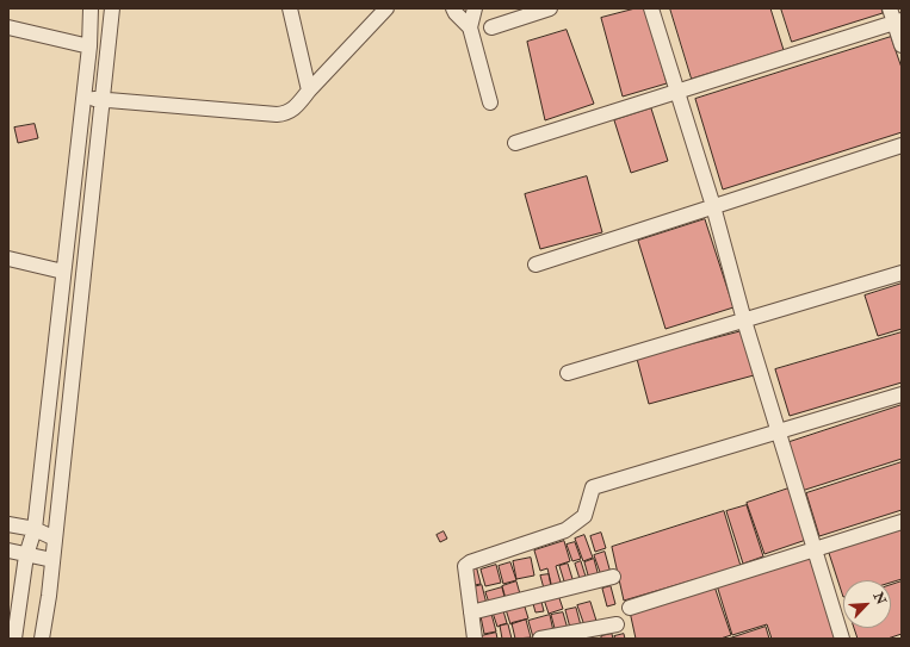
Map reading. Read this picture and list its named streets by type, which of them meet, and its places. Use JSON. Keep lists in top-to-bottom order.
{
  "north": "top right"
}
